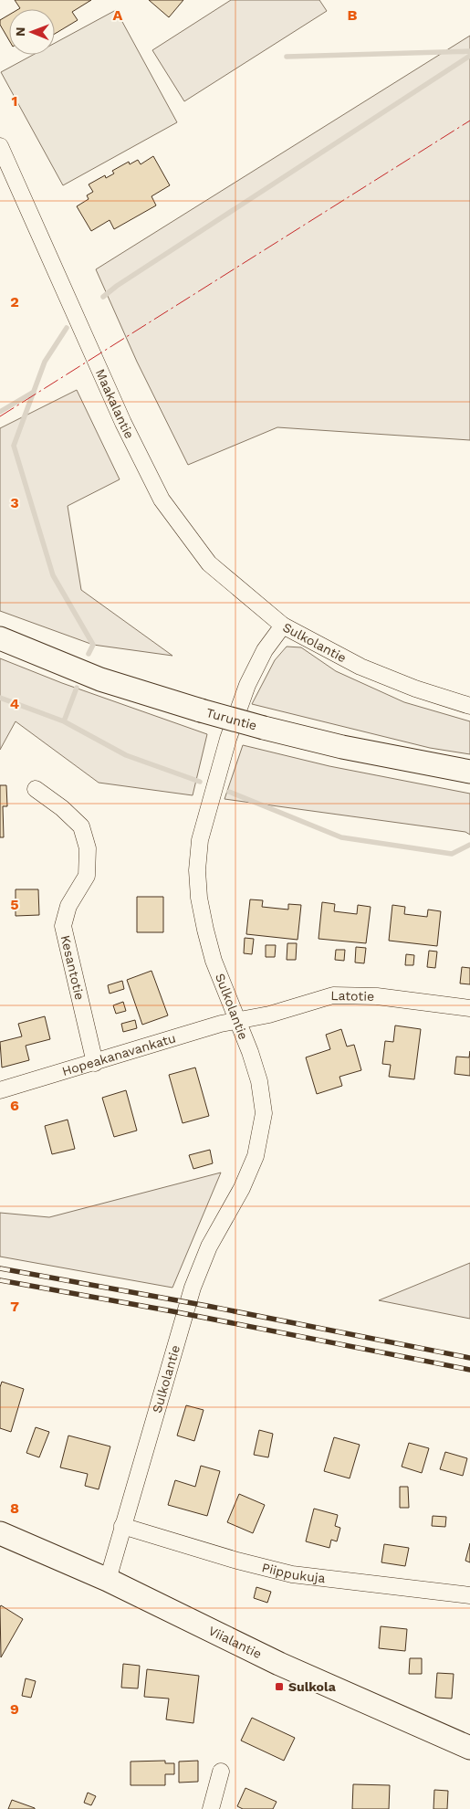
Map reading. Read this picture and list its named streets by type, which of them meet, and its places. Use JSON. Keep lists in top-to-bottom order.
{
  "streets": {
    "main road": ["Turuntie", "Viialantie"],
    "street": [
      "Maakalantie",
      "Sulkolantie",
      "Kesantotie",
      "Latotie",
      "Hopeakanavankatu",
      "Piippukuja"
    ]
  },
  "crossings": [
    ["Maakalantie", "Sulkolantie"],
    ["Sulkolantie", "Latotie"],
    ["Sulkolantie", "Hopeakanavankatu"],
    ["Sulkolantie", "Piippukuja"],
    ["Sulkolantie", "Viialantie"],
    ["Kesantotie", "Hopeakanavankatu"],
    ["Latotie", "Hopeakanavankatu"]
  ],
  "places": {
    "transit": ["Sulkola"]
  },
  "north": "left",
  "grid": {
    "columns": ["A", "B"],
    "rows": [
      "1",
      "2",
      "3",
      "4",
      "5",
      "6",
      "7",
      "8",
      "9"
    ]
  }
}
